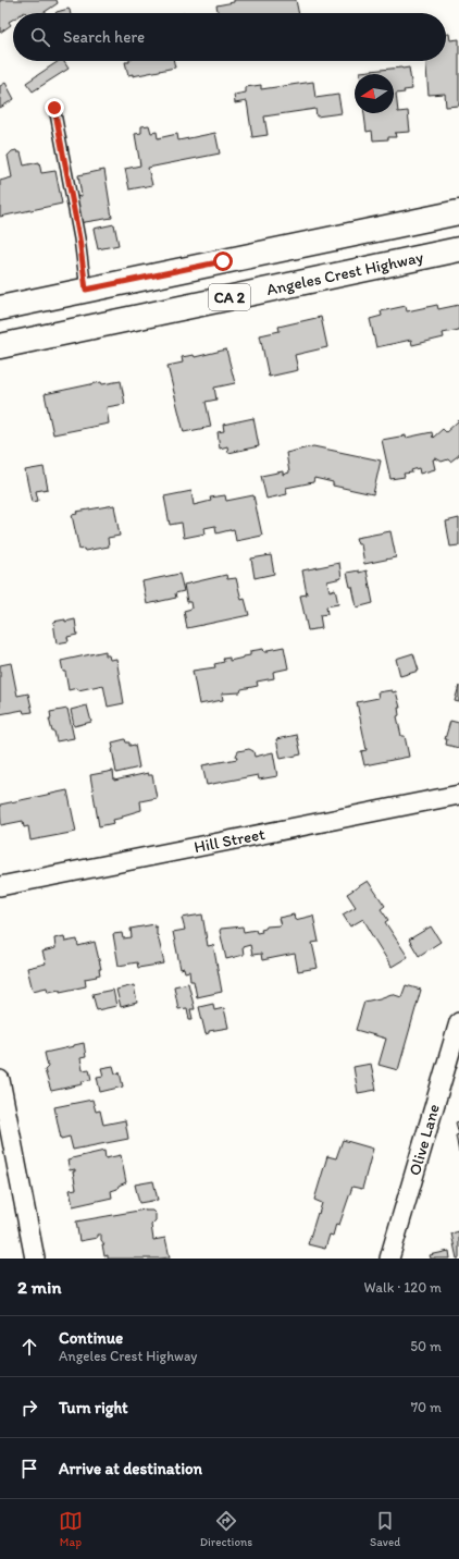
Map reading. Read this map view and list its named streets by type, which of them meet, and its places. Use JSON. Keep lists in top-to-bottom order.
{
  "streets": {
    "main road": ["Angeles Crest Highway", "CA 2"],
    "street": ["Hill Street", "Olive Lane"]
  },
  "north": "left",
  "page": {
    "search": "Search here",
    "heading": ["2 min", "Walk · 120 m"],
    "list": [
      ["Continue", "Angeles Crest Highway", "50 m"],
      ["Turn right", "70 m"],
      "Arrive at destination"
    ],
    "nav": ["Map", "Directions", "Saved"]
  }
}
